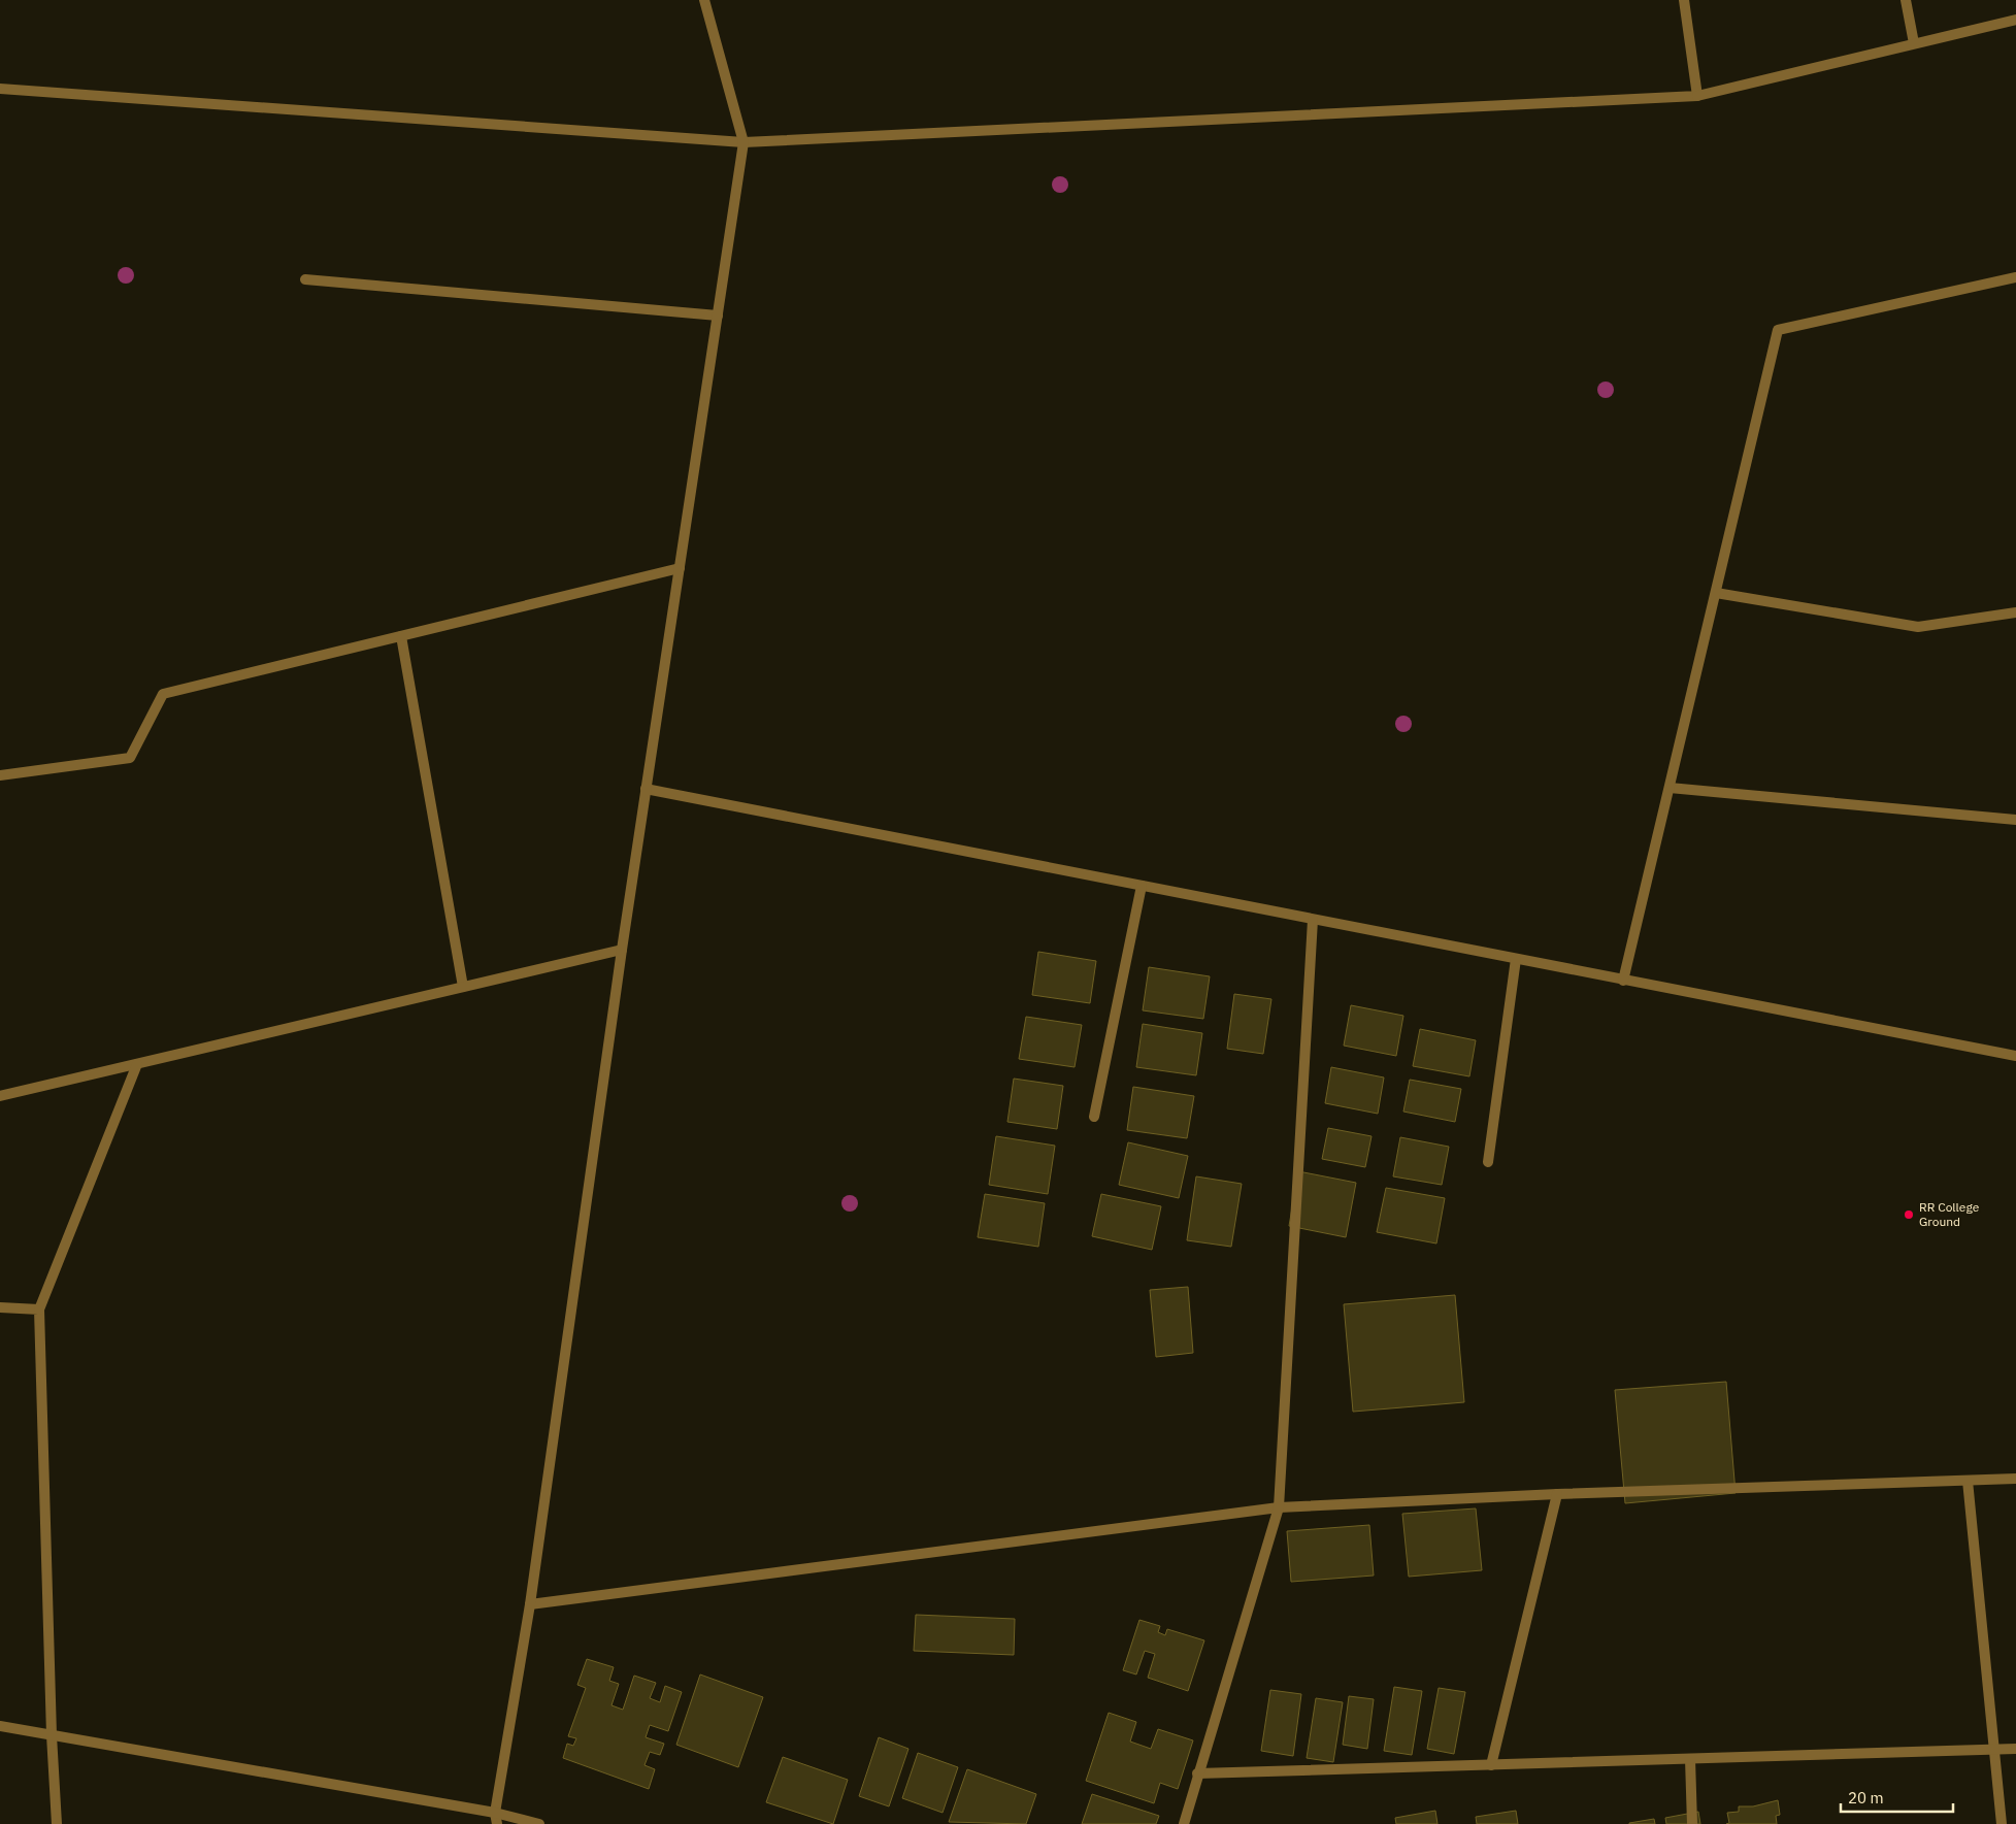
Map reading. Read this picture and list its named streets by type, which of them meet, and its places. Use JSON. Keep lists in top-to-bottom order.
{
  "places": ["RR College Ground"],
  "scale_bar": "20 m"
}
